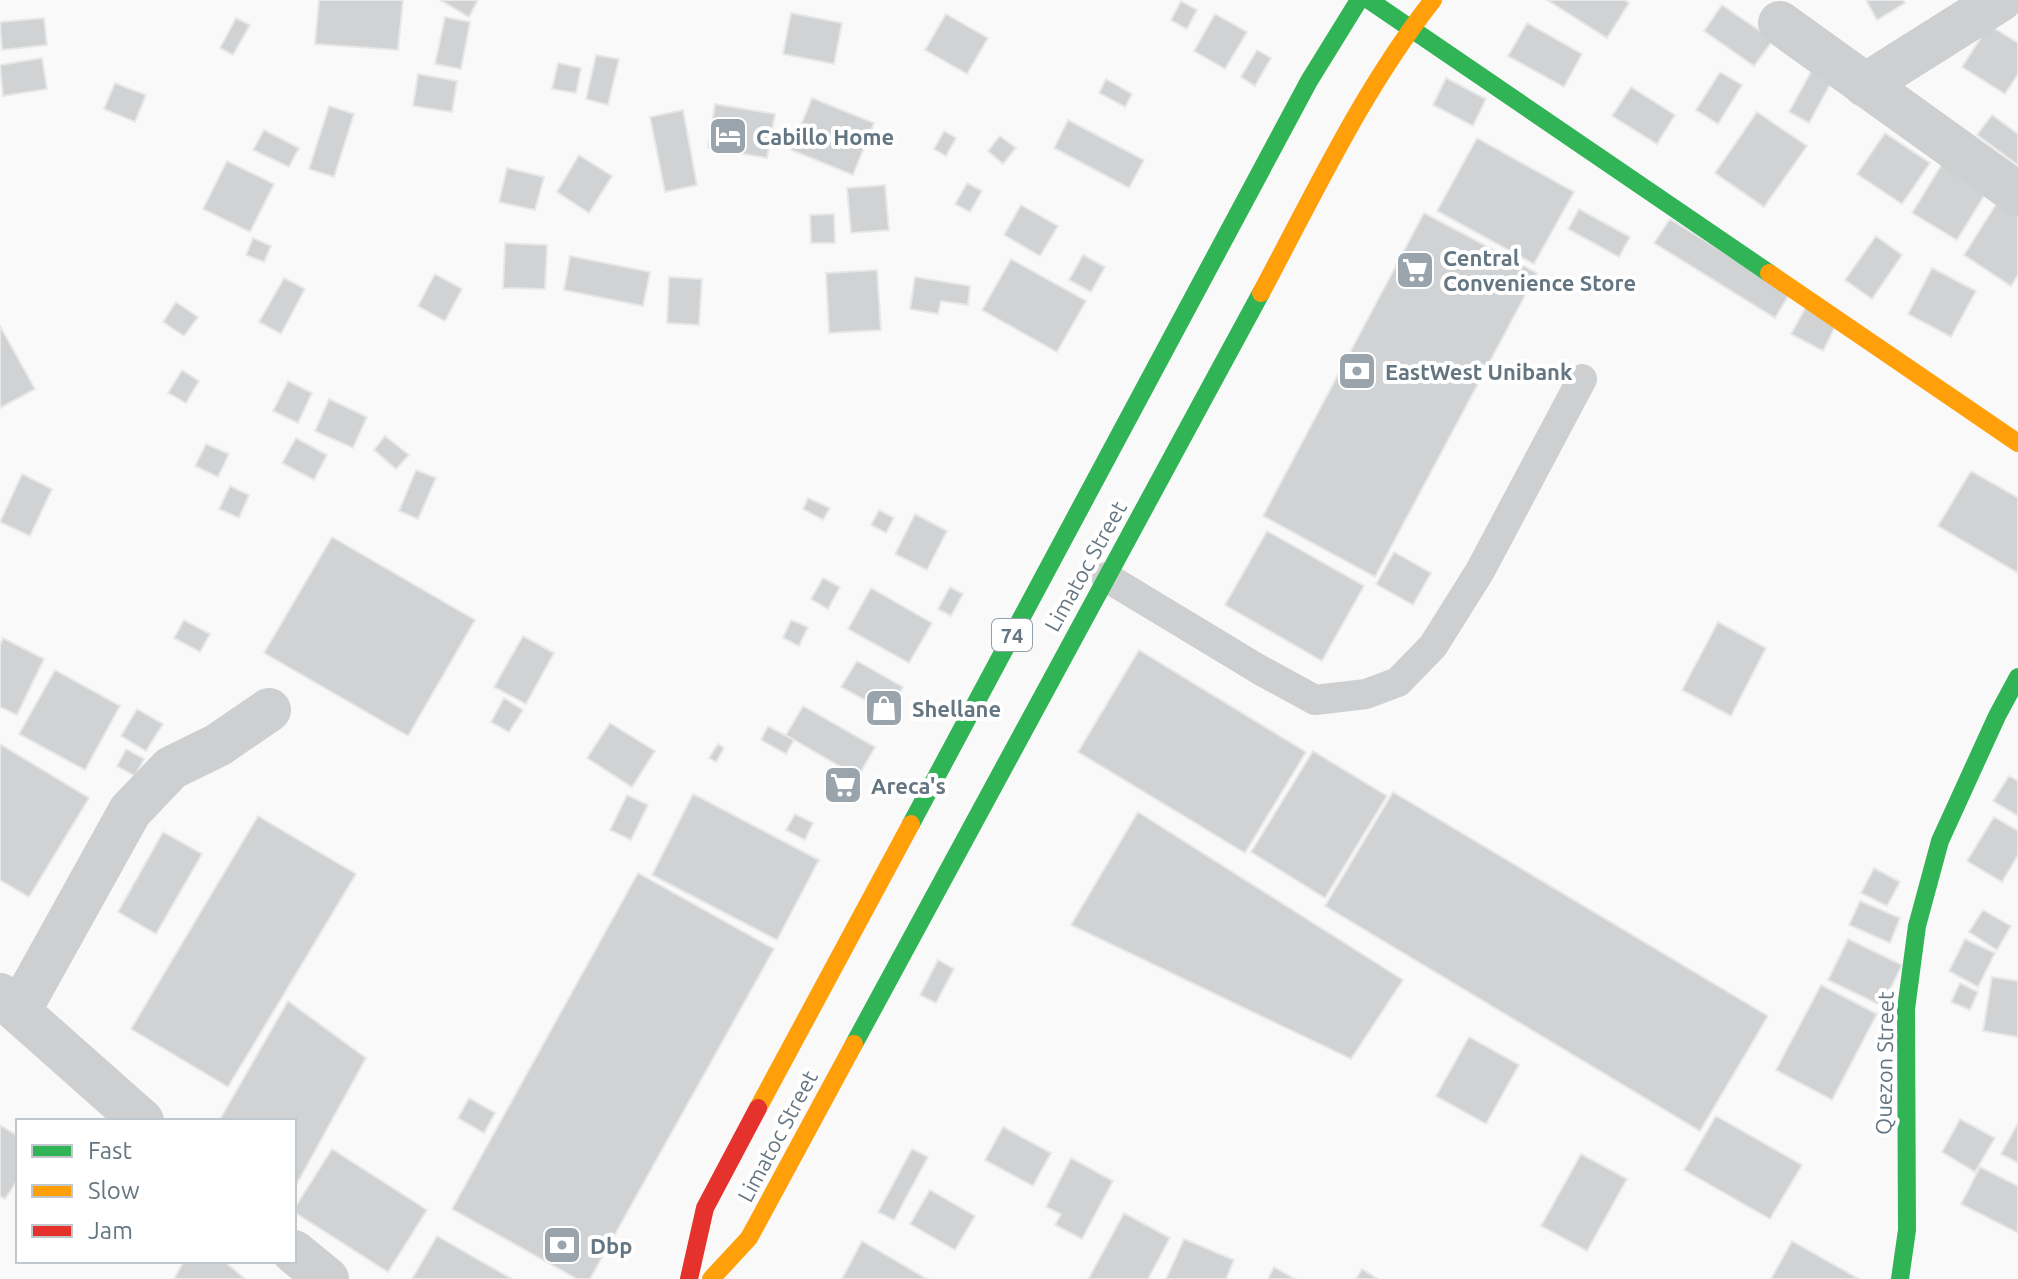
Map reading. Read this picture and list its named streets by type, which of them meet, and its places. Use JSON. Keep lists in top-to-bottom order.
{
  "streets": {
    "main road": ["Limatoc Street", "74", "Quezon Street"]
  },
  "places": {
    "hotel": ["Cabillo Home"],
    "supermarket": ["Central Convenience Store", "Areca's"],
    "bank": ["EastWest Unibank", "Dbp"],
    "shop": ["Shellane"]
  },
  "legend": ["Fast", "Slow", "Jam"]
}
